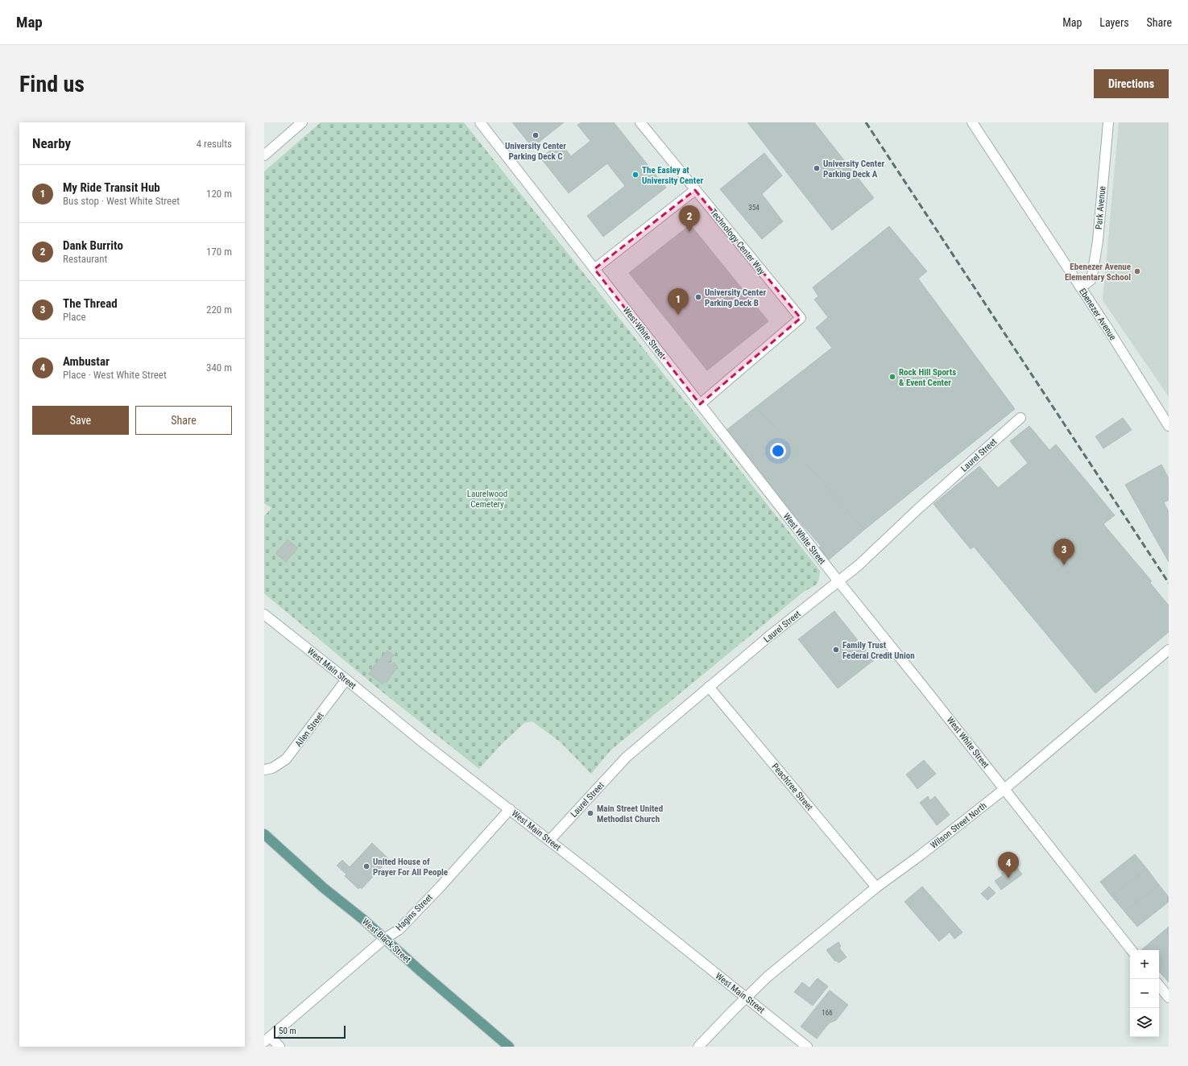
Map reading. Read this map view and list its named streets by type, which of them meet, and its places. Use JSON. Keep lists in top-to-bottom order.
{
  "streets": {
    "main road": ["West Black Street"],
    "street": [
      "Park Avenue",
      "Technology Center Way",
      "Ebenezer Avenue",
      "West White Street",
      "Laurel Street",
      "West Main Street",
      "Allen Street",
      "Peachtree Street",
      "Wilson Street North",
      "Hagins Street"
    ]
  },
  "crossings": [
    ["Park Avenue", "Ebenezer Avenue"],
    ["Technology Center Way", "West White Street"],
    ["West White Street", "Laurel Street"],
    ["West White Street", "Wilson Street North"],
    ["Laurel Street", "West Main Street"],
    ["Laurel Street", "Peachtree Street"],
    ["West Main Street", "Allen Street"],
    ["West Main Street", "Wilson Street North"],
    ["West Main Street", "Hagins Street"],
    ["Peachtree Street", "Wilson Street North"],
    ["Hagins Street", "West Black Street"]
  ],
  "parks": ["Laurelwood Cemetery"],
  "places": [
    "University Center Parking Deck C",
    "University Center Parking Deck A",
    "The Easley at University Center",
    "Ebenezer Avenue Elementary School",
    "University Center Parking Deck B",
    "Rock Hill Sports & Event Center",
    "Family Trust Federal Credit Union",
    "Main Street United Methodist Church",
    "United House of Prayer For All People"
  ],
  "house_numbers": ["354", "166"],
  "scale_bar": "50 m",
  "page": {
    "header": "Map",
    "nav": ["Map", "Layers", "Share"],
    "buttons": [
      "Directions",
      ["Save", "Share"]
    ],
    "title": "Find us",
    "heading": ["Nearby", "4 results"],
    "list": [
      {
        "mark": "1",
        "name": "My Ride Transit Hub",
        "note": "Bus stop · West White Street",
        "value": "120 m"
      },
      {
        "mark": "2",
        "name": "Dank Burrito",
        "note": "Restaurant",
        "value": "170 m"
      },
      {
        "mark": "3",
        "name": "The Thread",
        "note": "Place",
        "value": "220 m"
      },
      {
        "mark": "4",
        "name": "Ambustar",
        "note": "Place · West White Street",
        "value": "340 m"
      }
    ],
    "pins": [
      "2",
      "1",
      "3",
      "4"
    ],
    "map_buttons": ["+", "−"],
    "scale": "50 m"
  }
}
